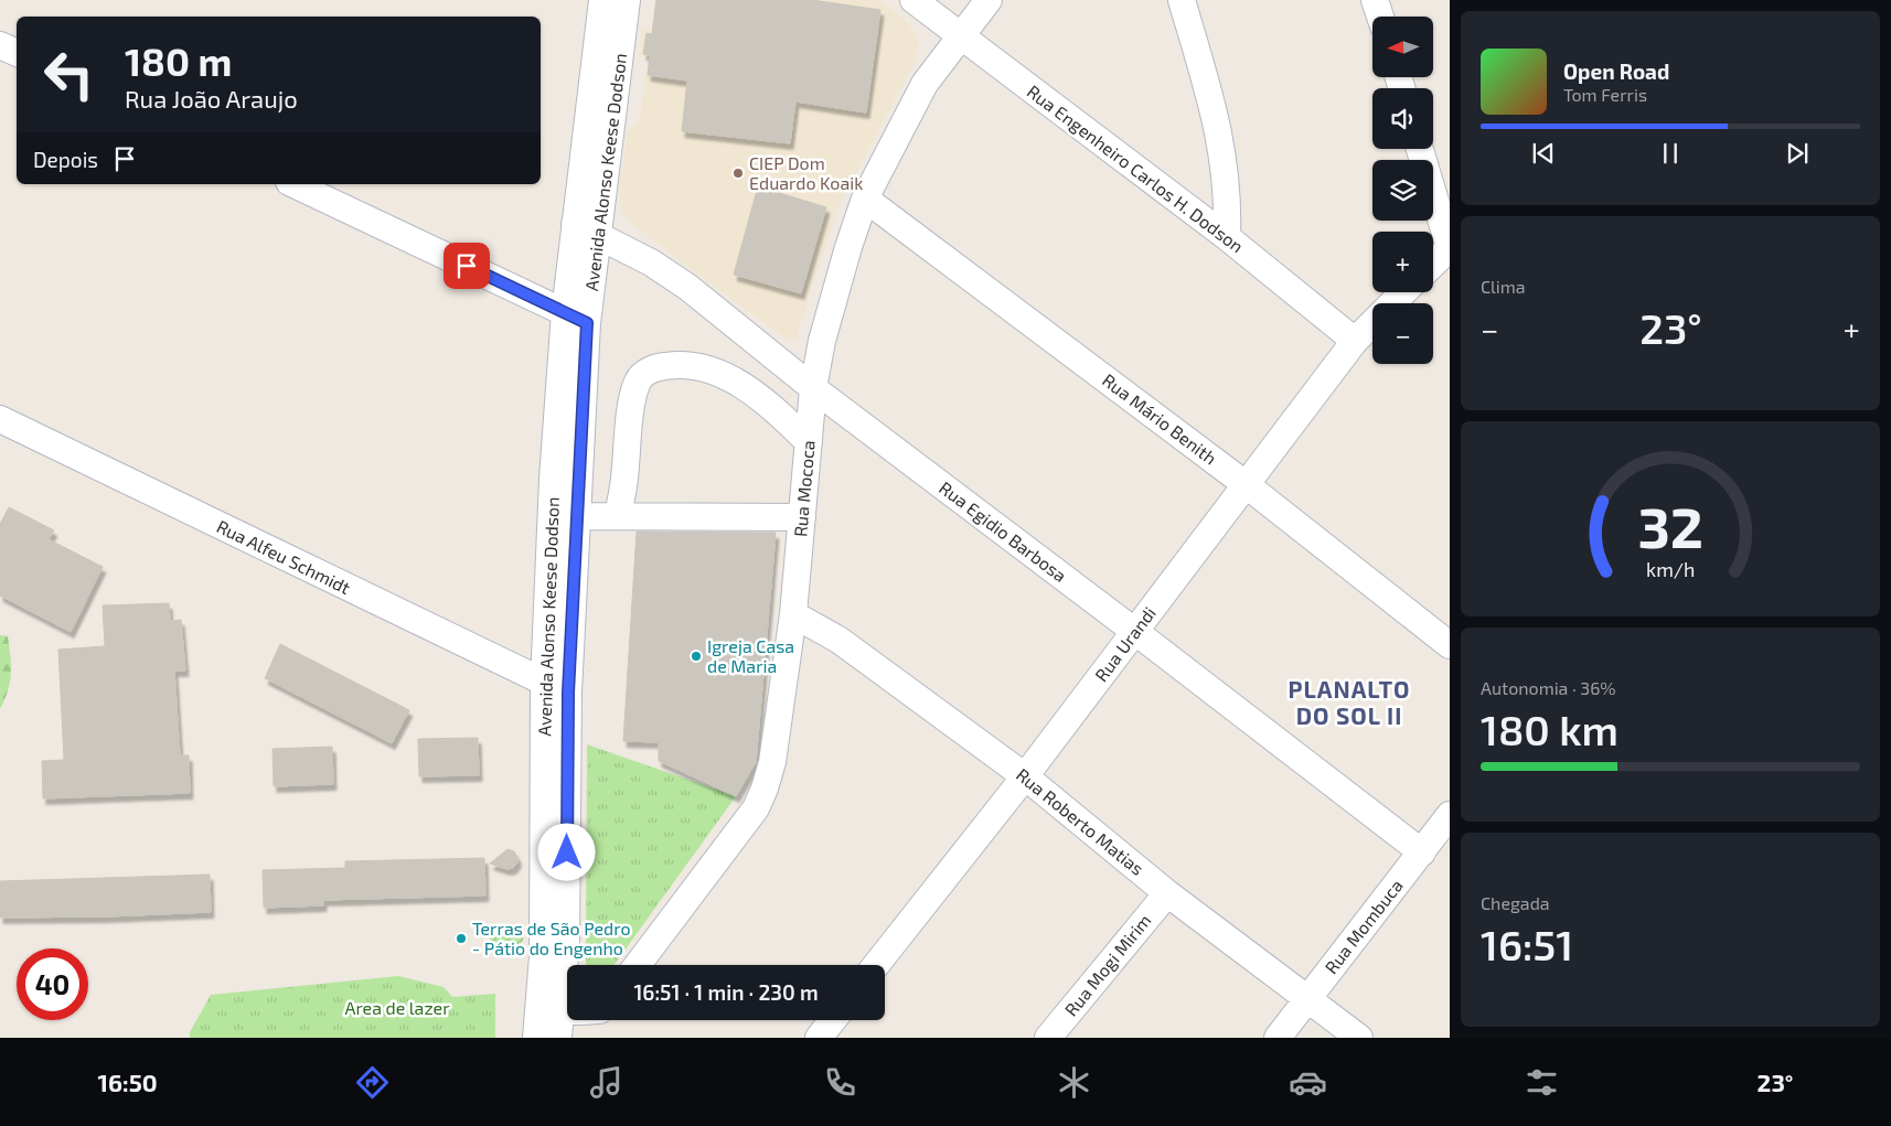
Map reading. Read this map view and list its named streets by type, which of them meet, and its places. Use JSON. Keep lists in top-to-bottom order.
{
  "streets": {
    "street": [
      "Rua Engenheiro Carlos H. Dodson",
      "Avenida Alonso Keese Dodson",
      "Rua Mário Benith",
      "Rua Mococa",
      "Rua Egidio Barbosa",
      "Rua Alfeu Schmidt",
      "Rua Urandi",
      "Rua Roberto Matias",
      "Rua Mombuca",
      "Rua Mogi Mirim"
    ]
  },
  "crossings": [
    ["Rua Engenheiro Carlos H. Dodson", "Rua Mococa"],
    ["Rua Engenheiro Carlos H. Dodson", "Rua Urandi"],
    ["Avenida Alonso Keese Dodson", "Rua Egidio Barbosa"],
    ["Avenida Alonso Keese Dodson", "Rua Alfeu Schmidt"],
    ["Rua Mário Benith", "Rua Mococa"],
    ["Rua Mário Benith", "Rua Urandi"],
    ["Rua Mococa", "Rua Egidio Barbosa"],
    ["Rua Mococa", "Rua Roberto Matias"],
    ["Rua Egidio Barbosa", "Rua Urandi"],
    ["Rua Egidio Barbosa", "Rua Mombuca"],
    ["Rua Urandi", "Rua Roberto Matias"],
    ["Rua Roberto Matias", "Rua Mombuca"],
    ["Rua Roberto Matias", "Rua Mogi Mirim"]
  ],
  "districts": ["PLANALTO DO SOL II"],
  "parks": ["Area de lazer"],
  "places": ["CIEP Dom Eduardo Koaik", "Igreja Casa de Maria", "Terras de São Pedro - Pátio do Engenho"],
  "north": "left",
  "page": {
    "map_buttons": ["+", "−"],
    "turn": ["180 m", "Rua João Araujo"],
    "song": ["Open Road", "Tom Ferris"],
    "then": "Depois",
    "tile": [
      "Clima",
      ["Autonomia · 36%", "180 km"],
      ["Chegada", "16:51"]
    ],
    "heat": ["−", "23°", "+"],
    "limit": "40",
    "trip": "16:51 · 1 min · 230 m",
    "tabs": ["16:50", "23°"],
    "gauge": ["32", "km/h"]
  }
}
